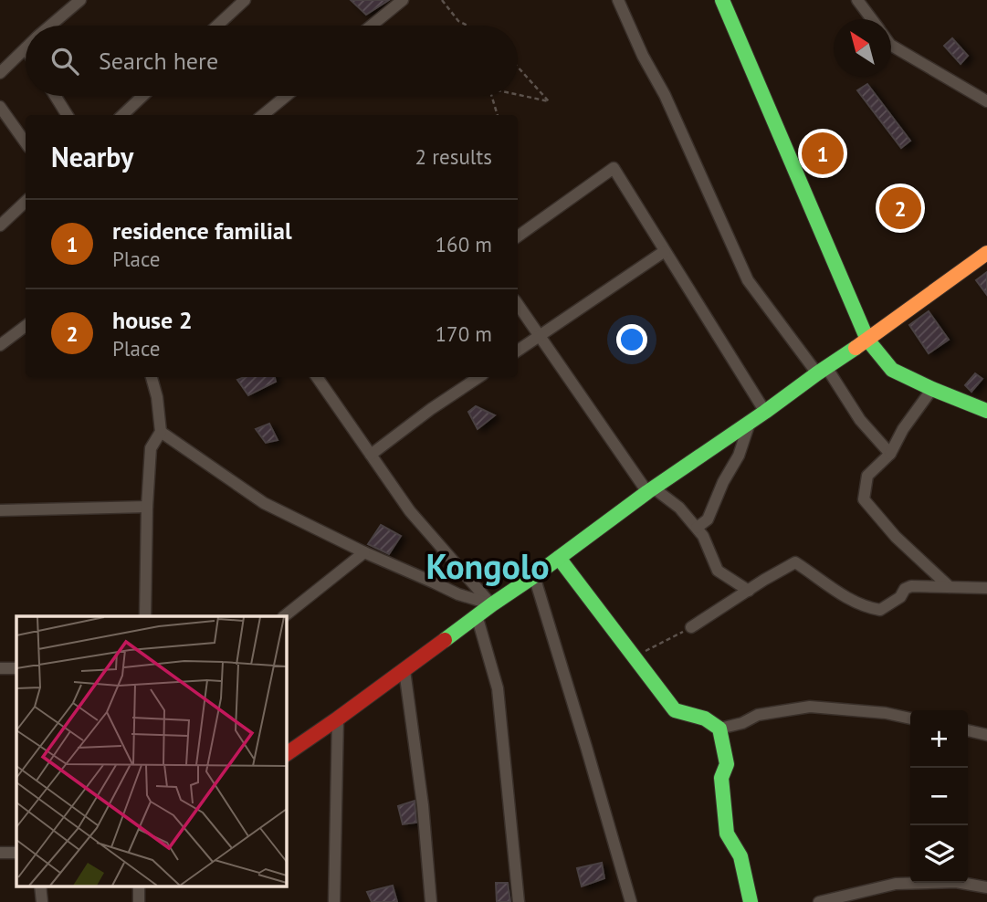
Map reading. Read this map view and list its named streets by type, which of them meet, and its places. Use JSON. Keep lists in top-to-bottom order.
{
  "districts": ["Kongolo"],
  "north": "top left",
  "page": {
    "search": "Search here",
    "heading": ["Nearby", "2 results"],
    "pins": ["1", "2"],
    "list": [
      {
        "mark": "1",
        "name": "residence familial",
        "note": "Place",
        "value": "160 m"
      },
      {
        "mark": "2",
        "name": "house 2",
        "note": "Place",
        "value": "170 m"
      }
    ],
    "map_buttons": ["+", "−"]
  }
}
